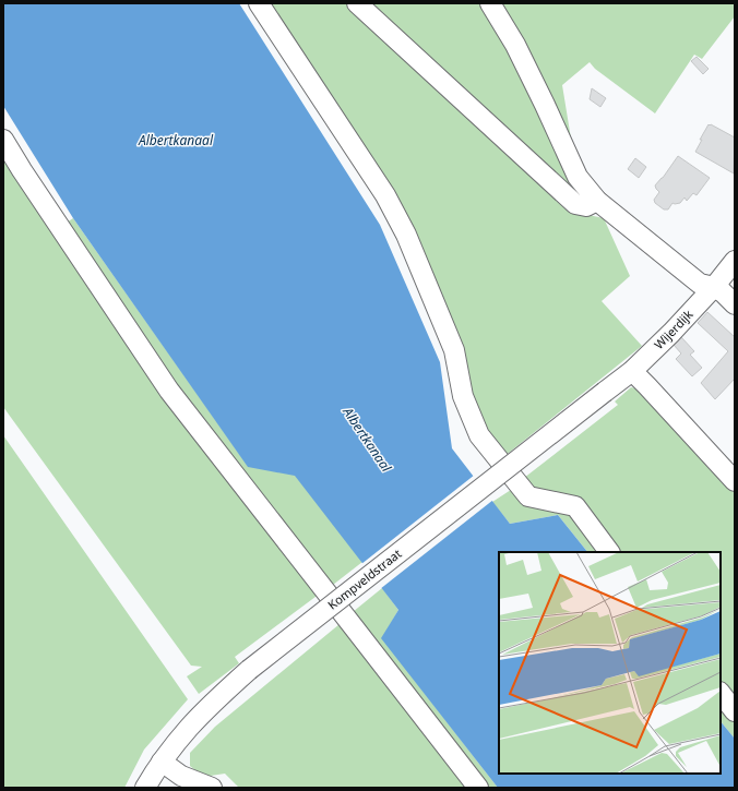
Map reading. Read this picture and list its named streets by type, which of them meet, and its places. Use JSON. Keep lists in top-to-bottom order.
{
  "streets": {
    "street": ["Wijerdijk", "Kompveldstraat"]
  },
  "crossings": [
    ["Wijerdijk", "Kompveldstraat"]
  ],
  "water": ["Albertkanaal"]
}
